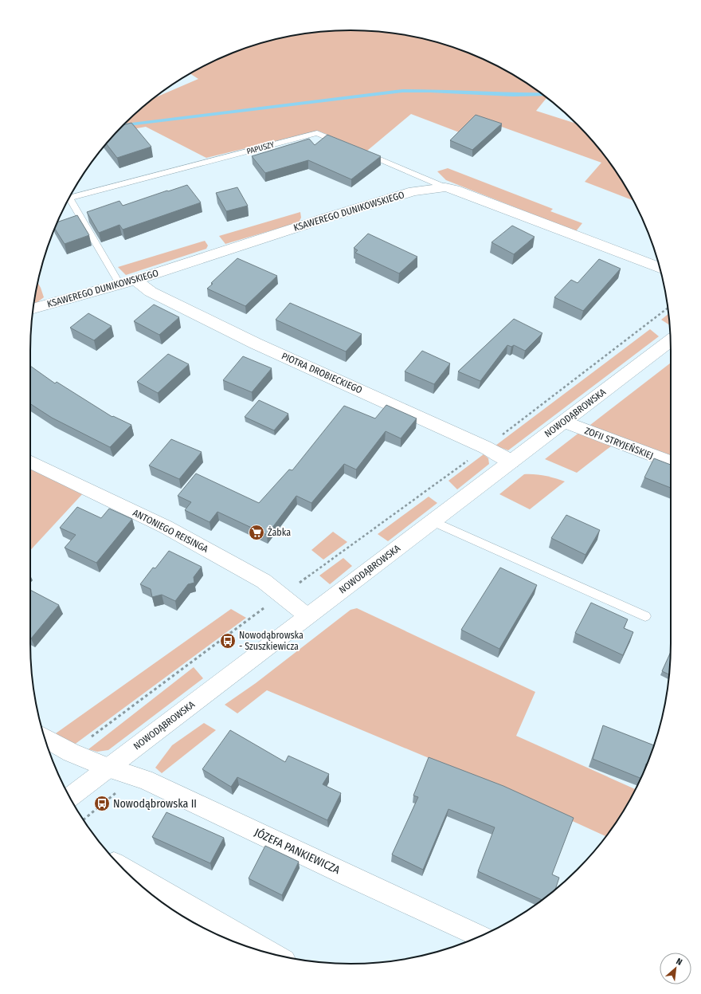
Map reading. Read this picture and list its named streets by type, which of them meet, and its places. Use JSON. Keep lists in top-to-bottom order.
{
  "streets": {
    "street": [
      "KSAWEREGO DUNIKOWSKIEGO",
      "PIOTRA DROBIECKIEGO",
      "NOWODĄBROWSKA",
      "ZOFII STRYJEŃSKIEJ",
      "ANTONIEGO REISINGA",
      "JÓZEFA PANKIEWICZA"
    ],
    "lane": ["PAPUSZY"]
  },
  "crossings": [
    ["PAPUSZY", "KSAWEREGO DUNIKOWSKIEGO"],
    ["KSAWEREGO DUNIKOWSKIEGO", "PIOTRA DROBIECKIEGO"],
    ["PIOTRA DROBIECKIEGO", "NOWODĄBROWSKA"],
    ["NOWODĄBROWSKA", "ZOFII STRYJEŃSKIEJ"],
    ["NOWODĄBROWSKA", "ANTONIEGO REISINGA"],
    ["NOWODĄBROWSKA", "JÓZEFA PANKIEWICZA"]
  ],
  "places": {
    "supermarket": ["Żabka"],
    "bus stop": ["Nowodąbrowska - Szuszkiewicza", "Nowodąbrowska II"]
  },
  "north": "top right"
}
